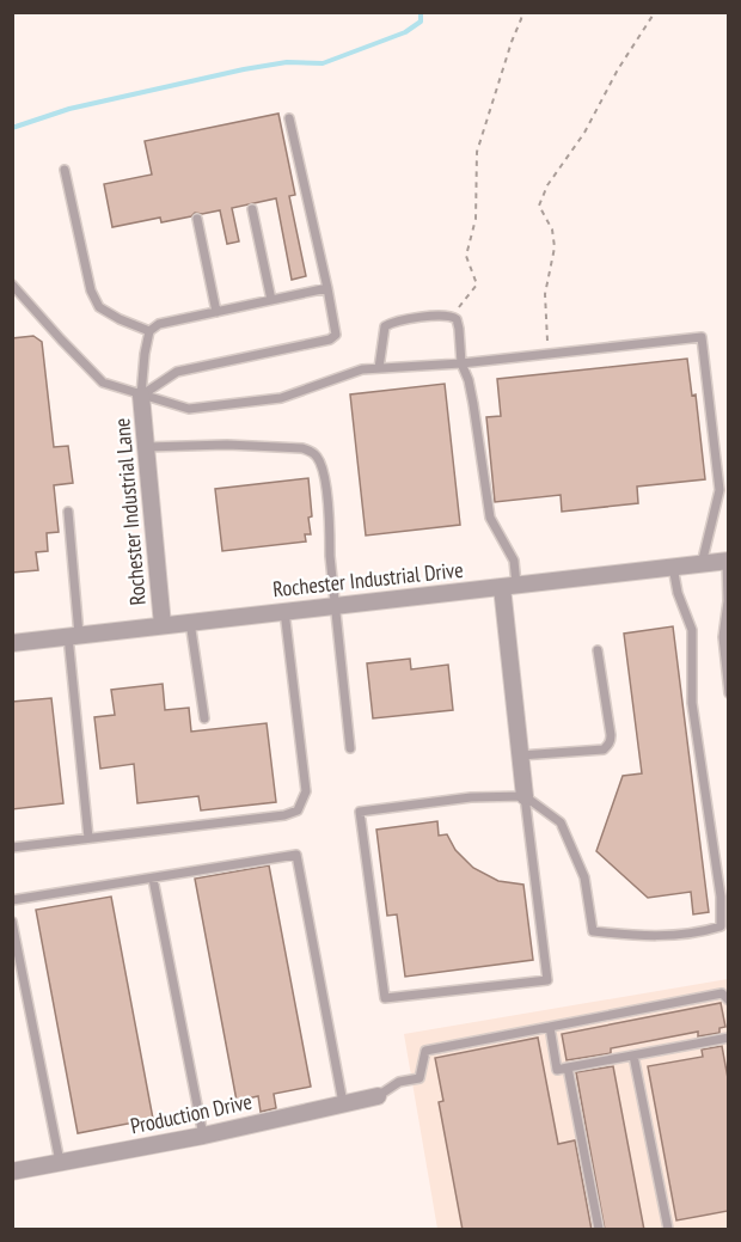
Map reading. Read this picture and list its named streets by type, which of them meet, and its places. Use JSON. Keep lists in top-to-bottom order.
{
  "streets": {
    "street": ["Rochester Industrial Lane", "Rochester Industrial Drive", "Production Drive"]
  },
  "crossings": [
    ["Rochester Industrial Lane", "Rochester Industrial Drive"]
  ]
}
